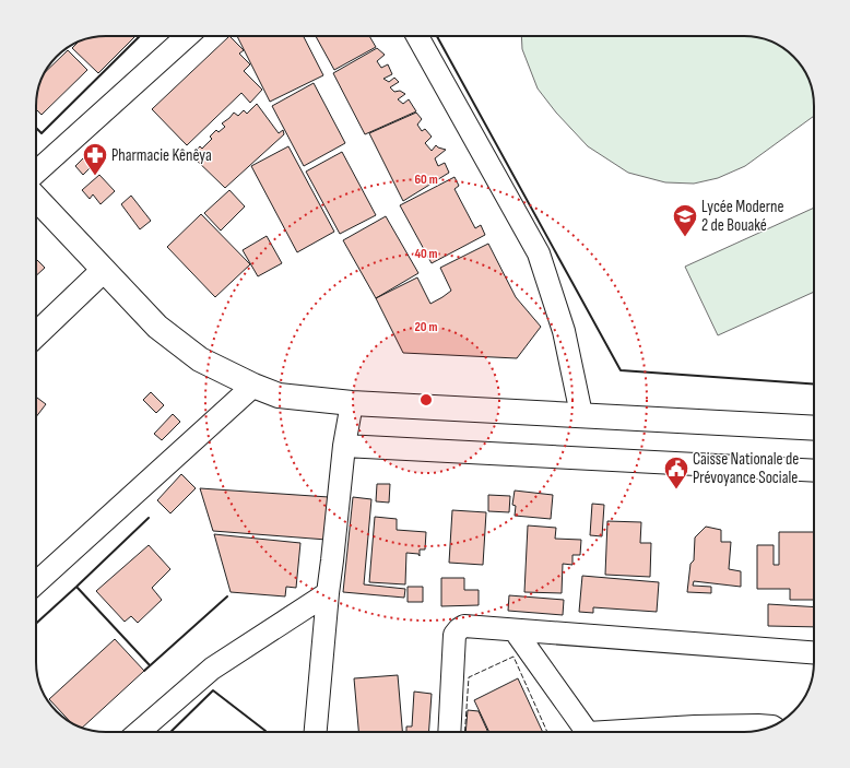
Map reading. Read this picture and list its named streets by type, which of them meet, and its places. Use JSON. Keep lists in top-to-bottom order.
{
  "places": {
    "pharmacy": ["Pharmacie Kênêya"],
    "school or university": ["Lycée Moderne 2 de Bouaké"],
    "public building": ["Caisse Nationale de Prévoyance Sociale"]
  },
  "rings": ["60 m", "40 m", "20 m"]
}
